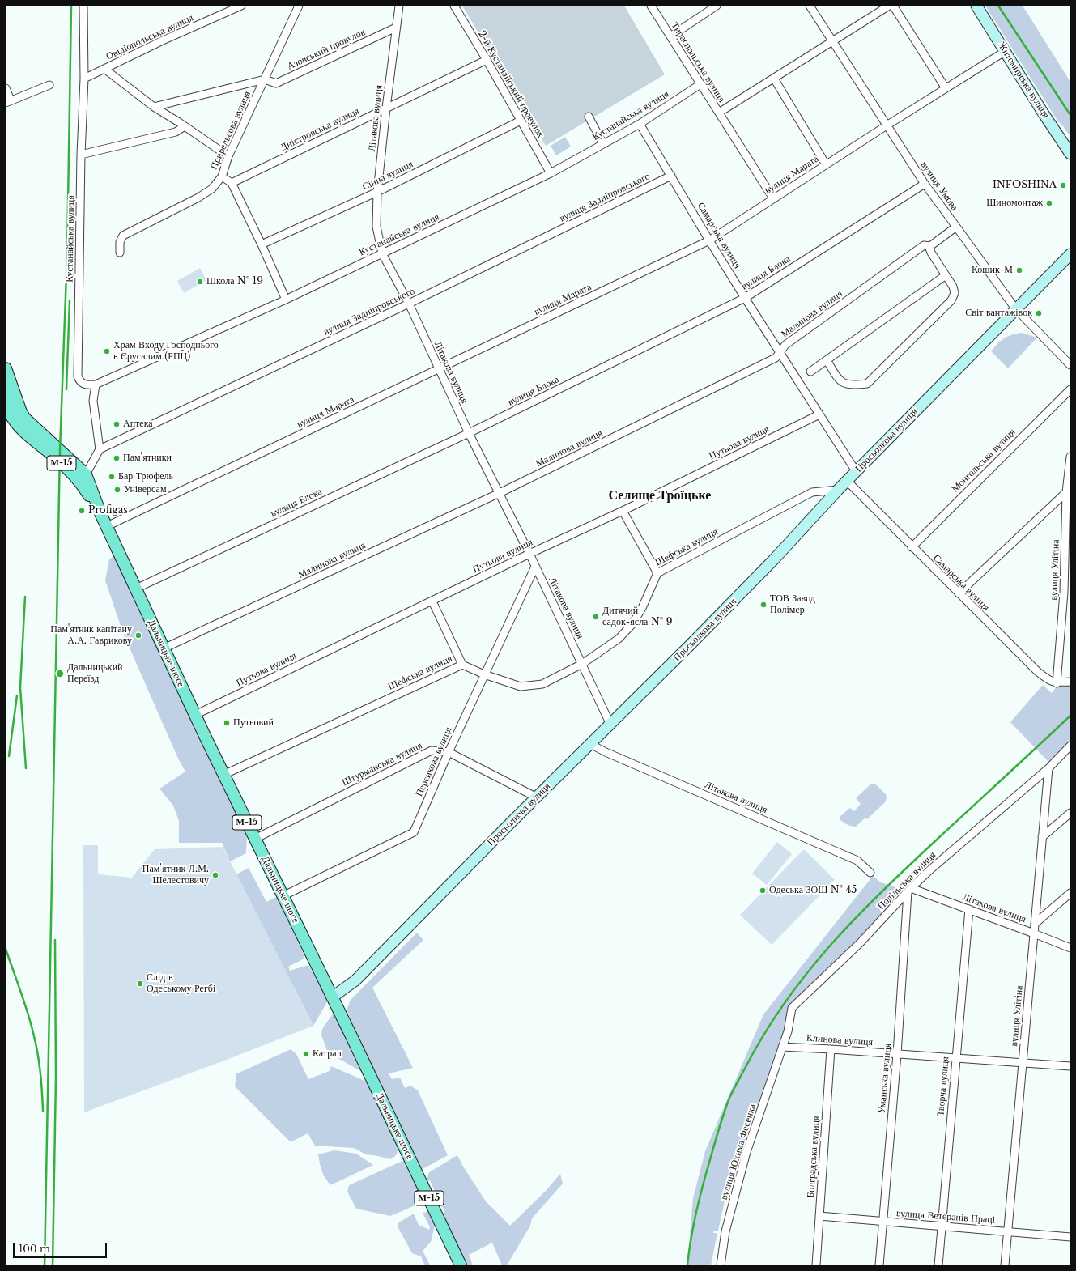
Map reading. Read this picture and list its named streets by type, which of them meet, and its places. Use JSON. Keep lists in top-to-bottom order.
{
  "streets": {
    "main road": ["М-15", "Дальницьке шосе"],
    "street": [
      "Овідіопольська вулиця",
      "Азовський провулок",
      "Тираспольська вулиця",
      "Житомирська вулиця",
      "2-й Кустанайський провулок",
      "Кустанайська вулиця",
      "Літакова вулиця",
      "Дністровська вулиця",
      "Прирельсова вулиця",
      "вулиця Марата",
      "Сінна вулиця",
      "вулиця Умова",
      "вулиця Задніпровського",
      "Самарська вулиця",
      "вулиця Блока",
      "Малинова вулиця",
      "Просьолкова вулиця",
      "Путьова вулиця",
      "Монгольська вулиця",
      "Шефська вулиця",
      "вулиця Улітіна",
      "Персикова вулиця",
      "Штурманська вулиця",
      "Подільська вулиця",
      "Клинова вулиця",
      "Уманська вулиця",
      "Творча вулиця",
      "вулиця Юхима Фесенка",
      "Болградська вулиця",
      "вулиця Ветеранів Праці"
    ]
  },
  "crossings": [
    ["Овідіопольська вулиця", "Кустанайська вулиця"],
    ["Азовський провулок", "Літакова вулиця"],
    ["Азовський провулок", "Прирельсова вулиця"],
    ["Тираспольська вулиця", "Кустанайська вулиця"],
    ["Тираспольська вулиця", "вулиця Марата"],
    ["Житомирська вулиця", "вулиця Марата"],
    ["2-й Кустанайський провулок", "Кустанайська вулиця"],
    ["2-й Кустанайський провулок", "Дністровська вулиця"],
    ["2-й Кустанайський провулок", "Сінна вулиця"],
    ["Кустанайська вулиця", "Літакова вулиця"],
    ["Кустанайська вулиця", "Самарська вулиця"],
    ["Літакова вулиця", "Дністровська вулиця"],
    ["Літакова вулиця", "вулиця Марата"],
    ["Літакова вулиця", "Сінна вулиця"],
    ["Літакова вулиця", "вулиця Задніпровського"],
    ["Літакова вулиця", "вулиця Блока"],
    ["Літакова вулиця", "Малинова вулиця"],
    ["Літакова вулиця", "Просьолкова вулиця"],
    ["Літакова вулиця", "Путьова вулиця"],
    ["Літакова вулиця", "Шефська вулиця"],
    ["Літакова вулиця", "вулиця Улітіна"],
    ["Літакова вулиця", "Персикова вулиця"],
    ["Літакова вулиця", "Подільська вулиця"],
    ["Літакова вулиця", "Уманська вулиця"],
    ["Літакова вулиця", "Творча вулиця"],
    ["вулиця Марата", "вулиця Умова"],
    ["вулиця Марата", "Самарська вулиця"],
    ["вулиця Марата", "Дальницьке шосе"],
    ["вулиця Умова", "вулиця Блока"],
    ["вулиця Умова", "Малинова вулиця"],
    ["вулиця Умова", "Просьолкова вулиця"],
    ["вулиця Задніпровського", "Самарська вулиця"],
    ["Самарська вулиця", "вулиця Блока"],
    ["Самарська вулиця", "Малинова вулиця"],
    ["Самарська вулиця", "Просьолкова вулиця"],
    ["Самарська вулиця", "Путьова вулиця"],
    ["Самарська вулиця", "Монгольська вулиця"],
    ["Самарська вулиця", "вулиця Улітіна"],
    ["вулиця Блока", "Дальницьке шосе"],
    ["Малинова вулиця", "Дальницьке шосе"],
    ["Просьолкова вулиця", "Шефська вулиця"],
    ["Просьолкова вулиця", "Дальницьке шосе"],
    ["Просьолкова вулиця", "Штурманська вулиця"],
    ["Путьова вулиця", "Дальницьке шосе"],
    ["М-15", "Дальницьке шосе"],
    ["Шефська вулиця", "Дальницьке шосе"],
    ["Шефська вулиця", "Персикова вулиця"],
    ["вулиця Улітіна", "Подільська вулиця"],
    ["вулиця Улітіна", "Клинова вулиця"],
    ["вулиця Улітіна", "вулиця Ветеранів Праці"],
    ["Дальницьке шосе", "Персикова вулиця"],
    ["Дальницьке шосе", "Штурманська вулиця"],
    ["Персикова вулиця", "Штурманська вулиця"],
    ["Подільська вулиця", "Клинова вулиця"],
    ["Подільська вулиця", "Уманська вулиця"],
    ["Подільська вулиця", "вулиця Юхима Фесенка"],
    ["Клинова вулиця", "Уманська вулиця"],
    ["Клинова вулиця", "Творча вулиця"],
    ["Клинова вулиця", "вулиця Юхима Фесенка"],
    ["Клинова вулиця", "Болградська вулиця"],
    ["Уманська вулиця", "вулиця Ветеранів Праці"],
    ["Творча вулиця", "вулиця Ветеранів Праці"],
    ["Болградська вулиця", "вулиця Ветеранів Праці"]
  ],
  "districts": ["Селище Троїцьке"],
  "places": [
    "INFOSHINA",
    "Шиномонтаж",
    "Кошик-М",
    "Школа № 19",
    "Світ вантажівок",
    "Храм Входу Господнього в Єрусалим (РПЦ)",
    "Аптека",
    "Пам'ятники",
    "Бар Трюфель",
    "Універсам",
    "Profigas",
    "ТОВ Завод Полімер",
    "Дитячий садок-ясла № 9",
    "Пам'ятник капітану А.А. Гаврикову",
    "Дальницький Переїзд",
    "Путьовий",
    "Пам'ятник Л.М. Шелестовичу",
    "Одеська ЗОШ № 45",
    "Слід в Одеському Регбі",
    "Катрал"
  ],
  "scale_bar": "100 m"
}
